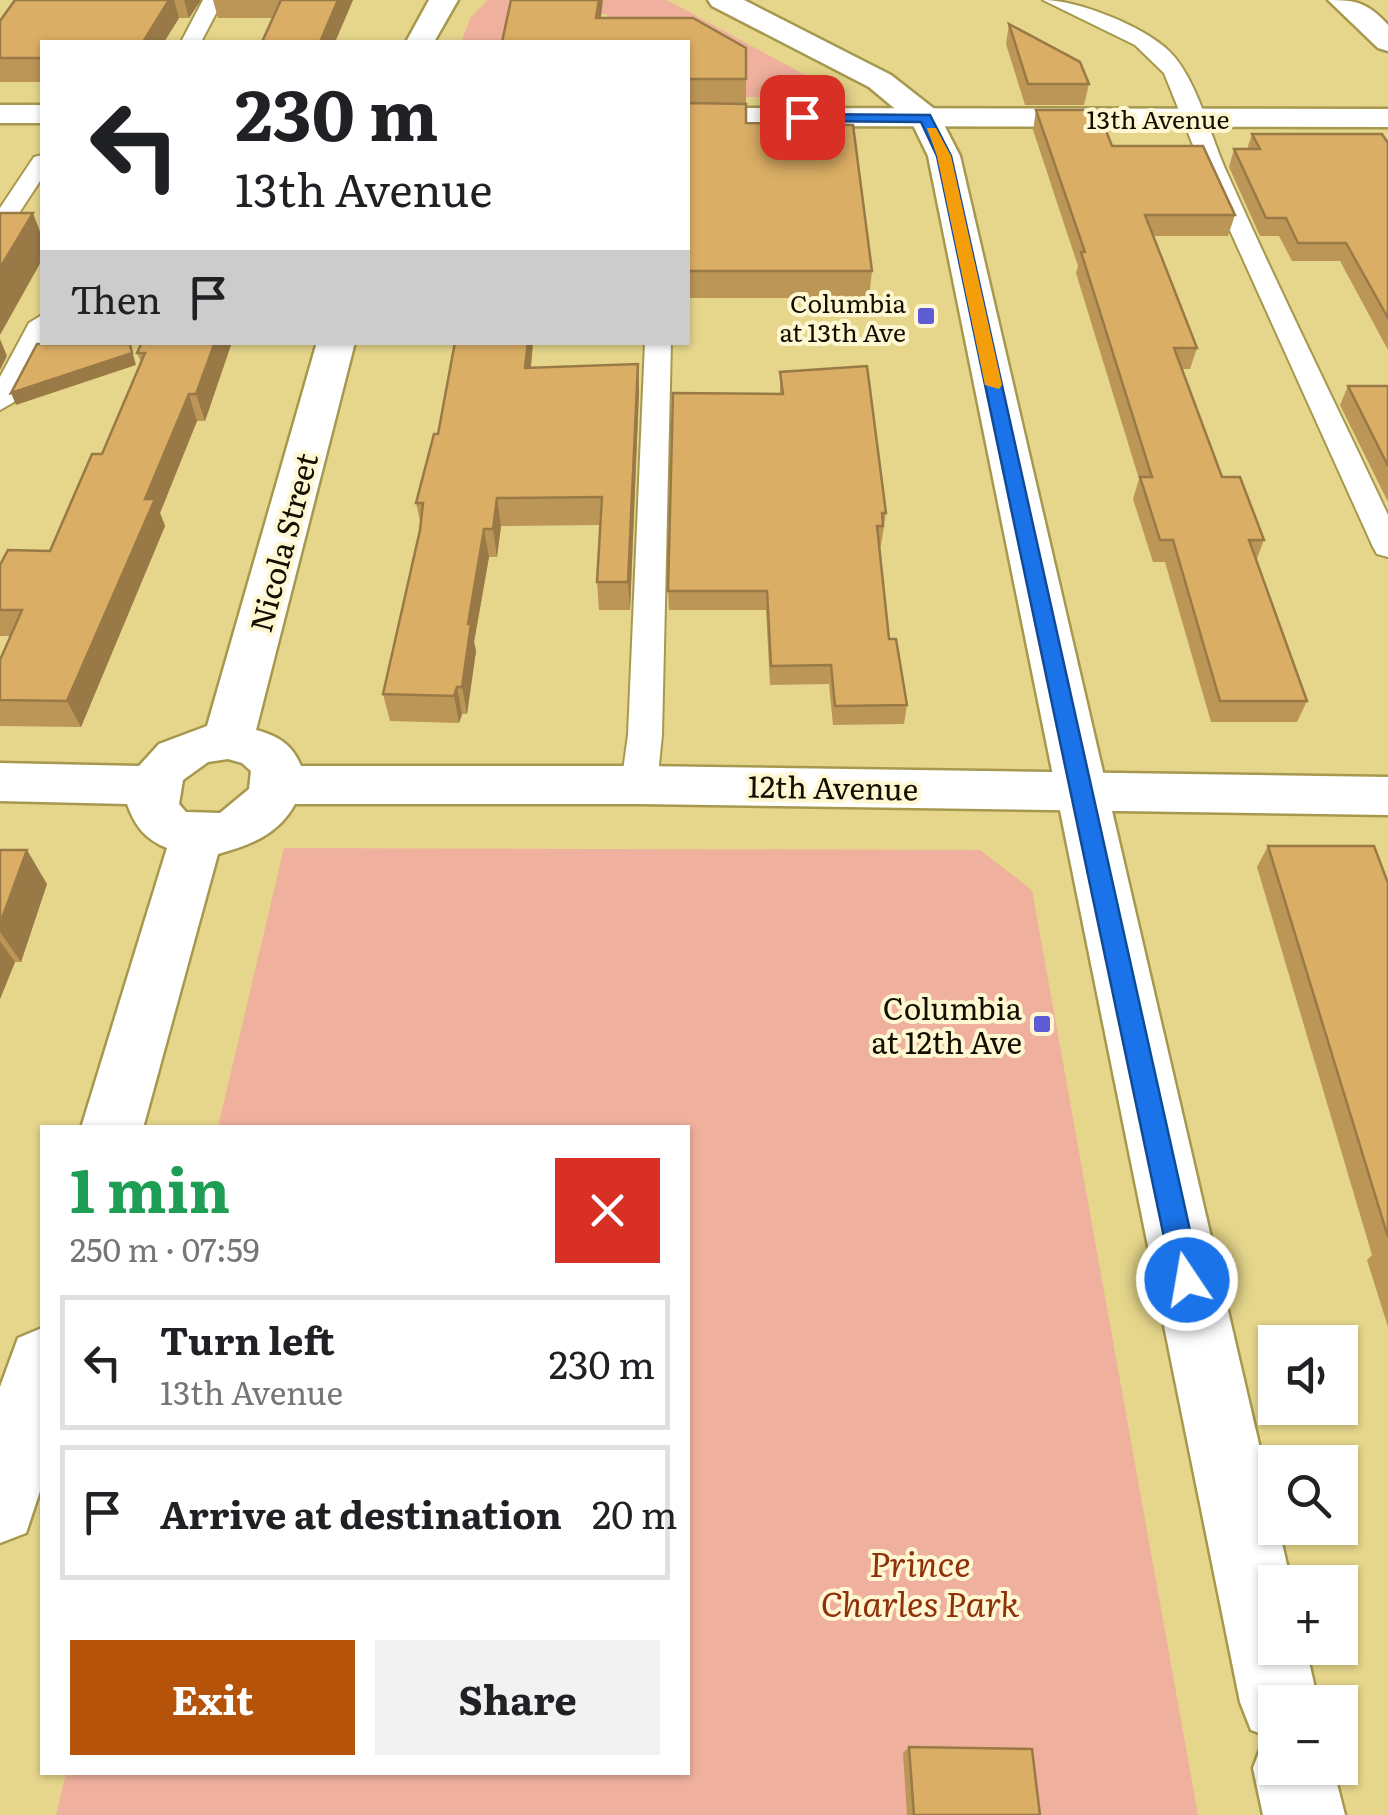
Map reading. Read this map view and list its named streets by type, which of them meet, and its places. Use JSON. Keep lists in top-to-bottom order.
{
  "streets": {
    "street": ["13th Avenue", "Nicola Street", "12th Avenue"]
  },
  "crossings": [
    ["Nicola Street", "12th Avenue"]
  ],
  "parks": ["Prince Charles Park"],
  "places": {
    "transit": ["Columbia at 13th Ave", "Columbia at 12th Ave"]
  },
  "page": {
    "turn": ["230 m", "13th Avenue"],
    "then": "Then",
    "heading": ["1 min", "250 m · 07:59"],
    "list": [
      {
        "name": "Turn left",
        "note": "13th Avenue",
        "value": "230 m"
      },
      {
        "name": "Arrive at destination",
        "value": "20 m"
      }
    ],
    "map_buttons": ["+", "−"],
    "buttons": ["Exit", "Share"]
  }
}
